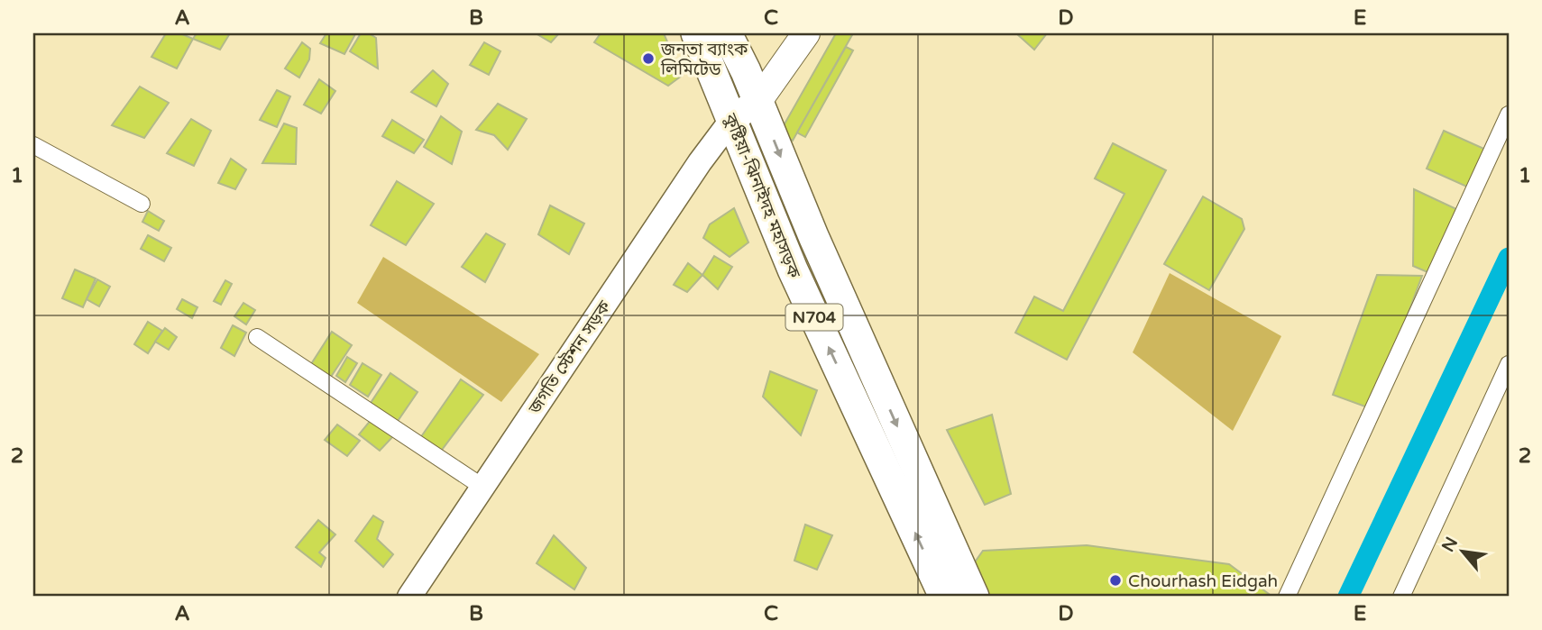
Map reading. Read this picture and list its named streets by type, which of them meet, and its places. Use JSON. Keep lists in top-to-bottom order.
{
  "streets": {
    "highway": ["কুষ্টিয়া-ঝিনাইদহ মহাসড়ক", "N704"],
    "street": ["জগতি স্টেশন সড়ক"]
  },
  "crossings": [
    ["কুষ্টিয়া-ঝিনাইদহ মহাসড়ক", "জগতি স্টেশন সড়ক"]
  ],
  "places": ["জনতা ব্যাংক লিমিটেড", "Chourhash Eidgah"],
  "north": "top left",
  "grid": {
    "columns": [
      "A",
      "B",
      "C",
      "D",
      "E"
    ],
    "rows": ["1", "2"]
  }
}
